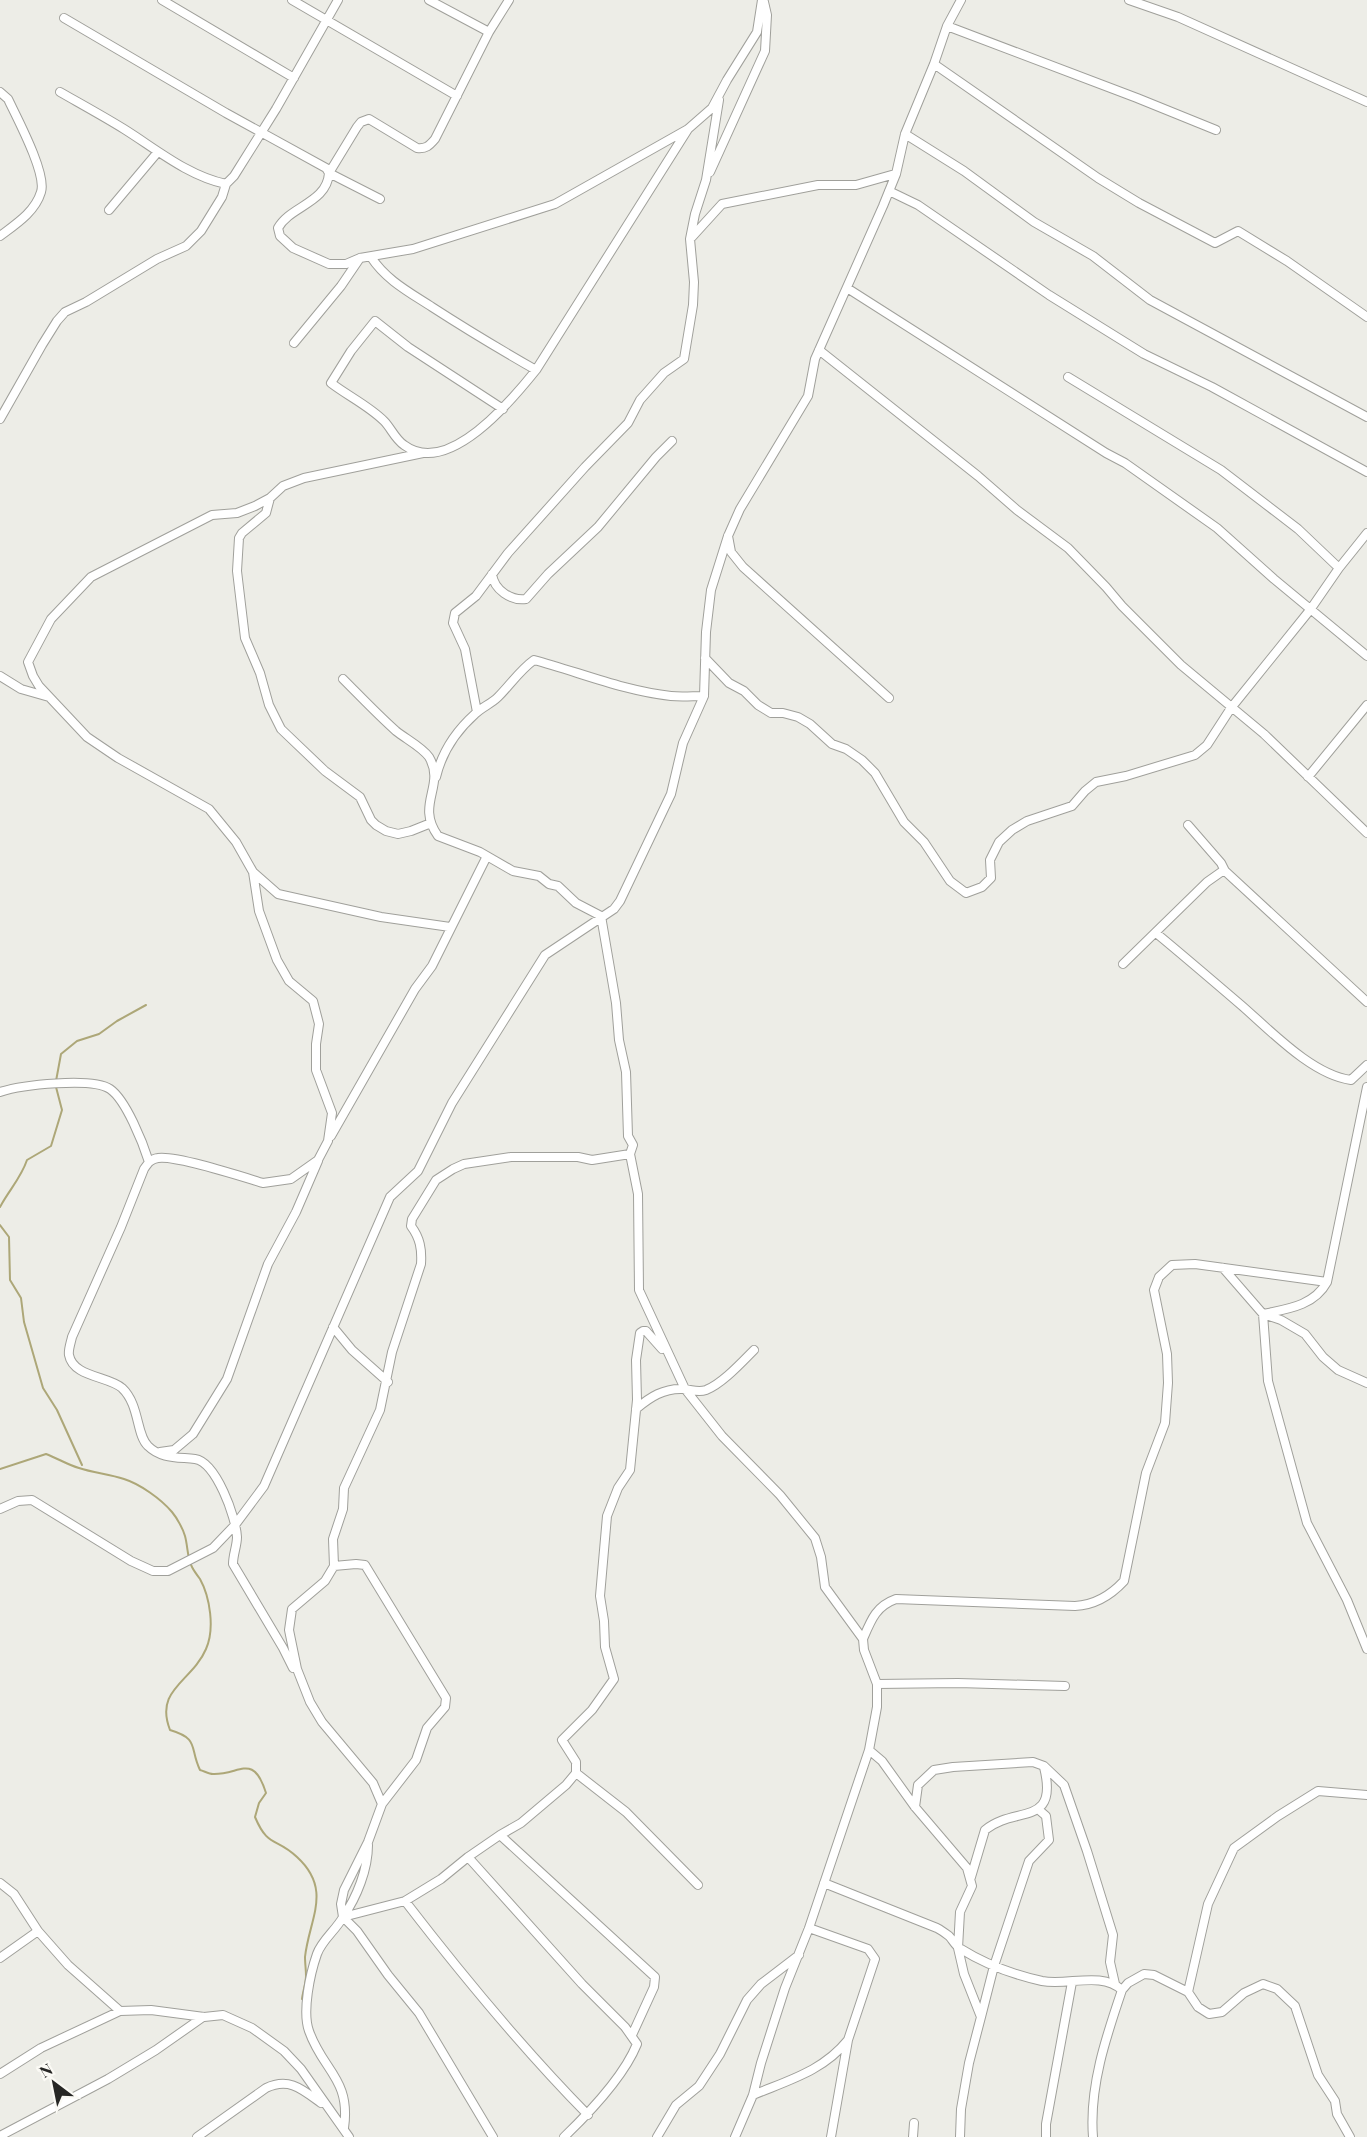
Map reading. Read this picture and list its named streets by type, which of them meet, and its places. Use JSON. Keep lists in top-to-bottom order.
{
  "north": "top left"
}
